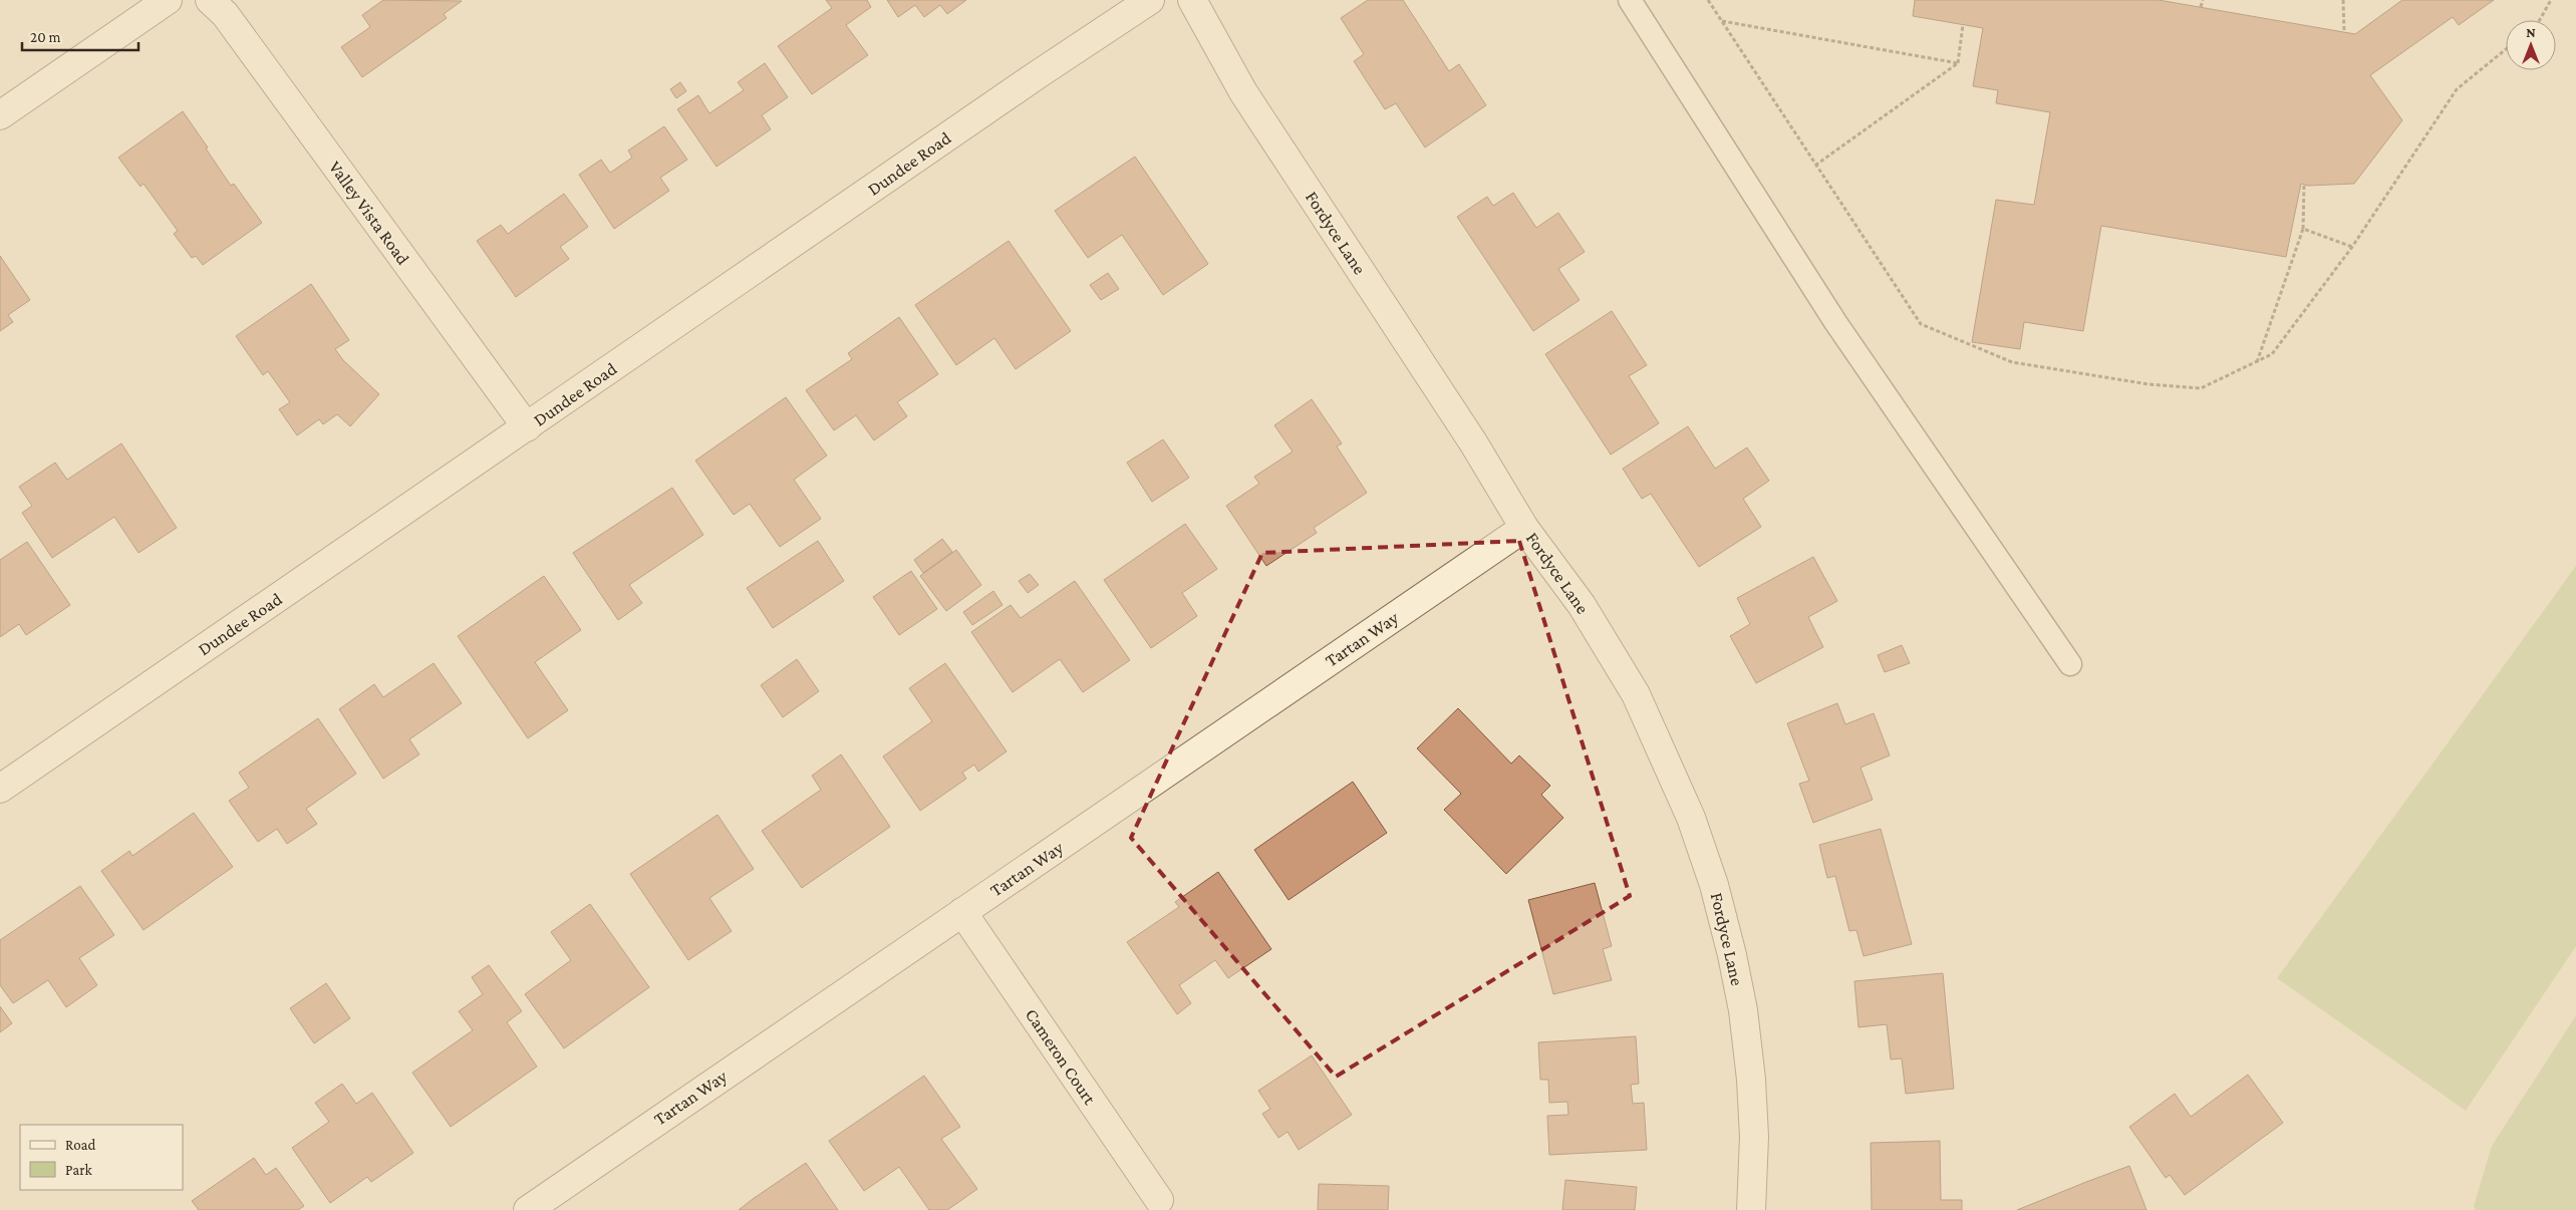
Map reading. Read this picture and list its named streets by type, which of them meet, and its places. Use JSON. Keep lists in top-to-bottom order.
{
  "streets": {
    "street": [
      "Dundee Road",
      "Valley Vista Road",
      "Fordyce Lane",
      "Tartan Way",
      "Cameron Court"
    ]
  },
  "crossings": [
    ["Dundee Road", "Valley Vista Road"],
    ["Fordyce Lane", "Tartan Way"],
    ["Tartan Way", "Cameron Court"]
  ],
  "legend": ["Road", "Park"],
  "scale_bar": "20 m",
  "north": "top"
}
